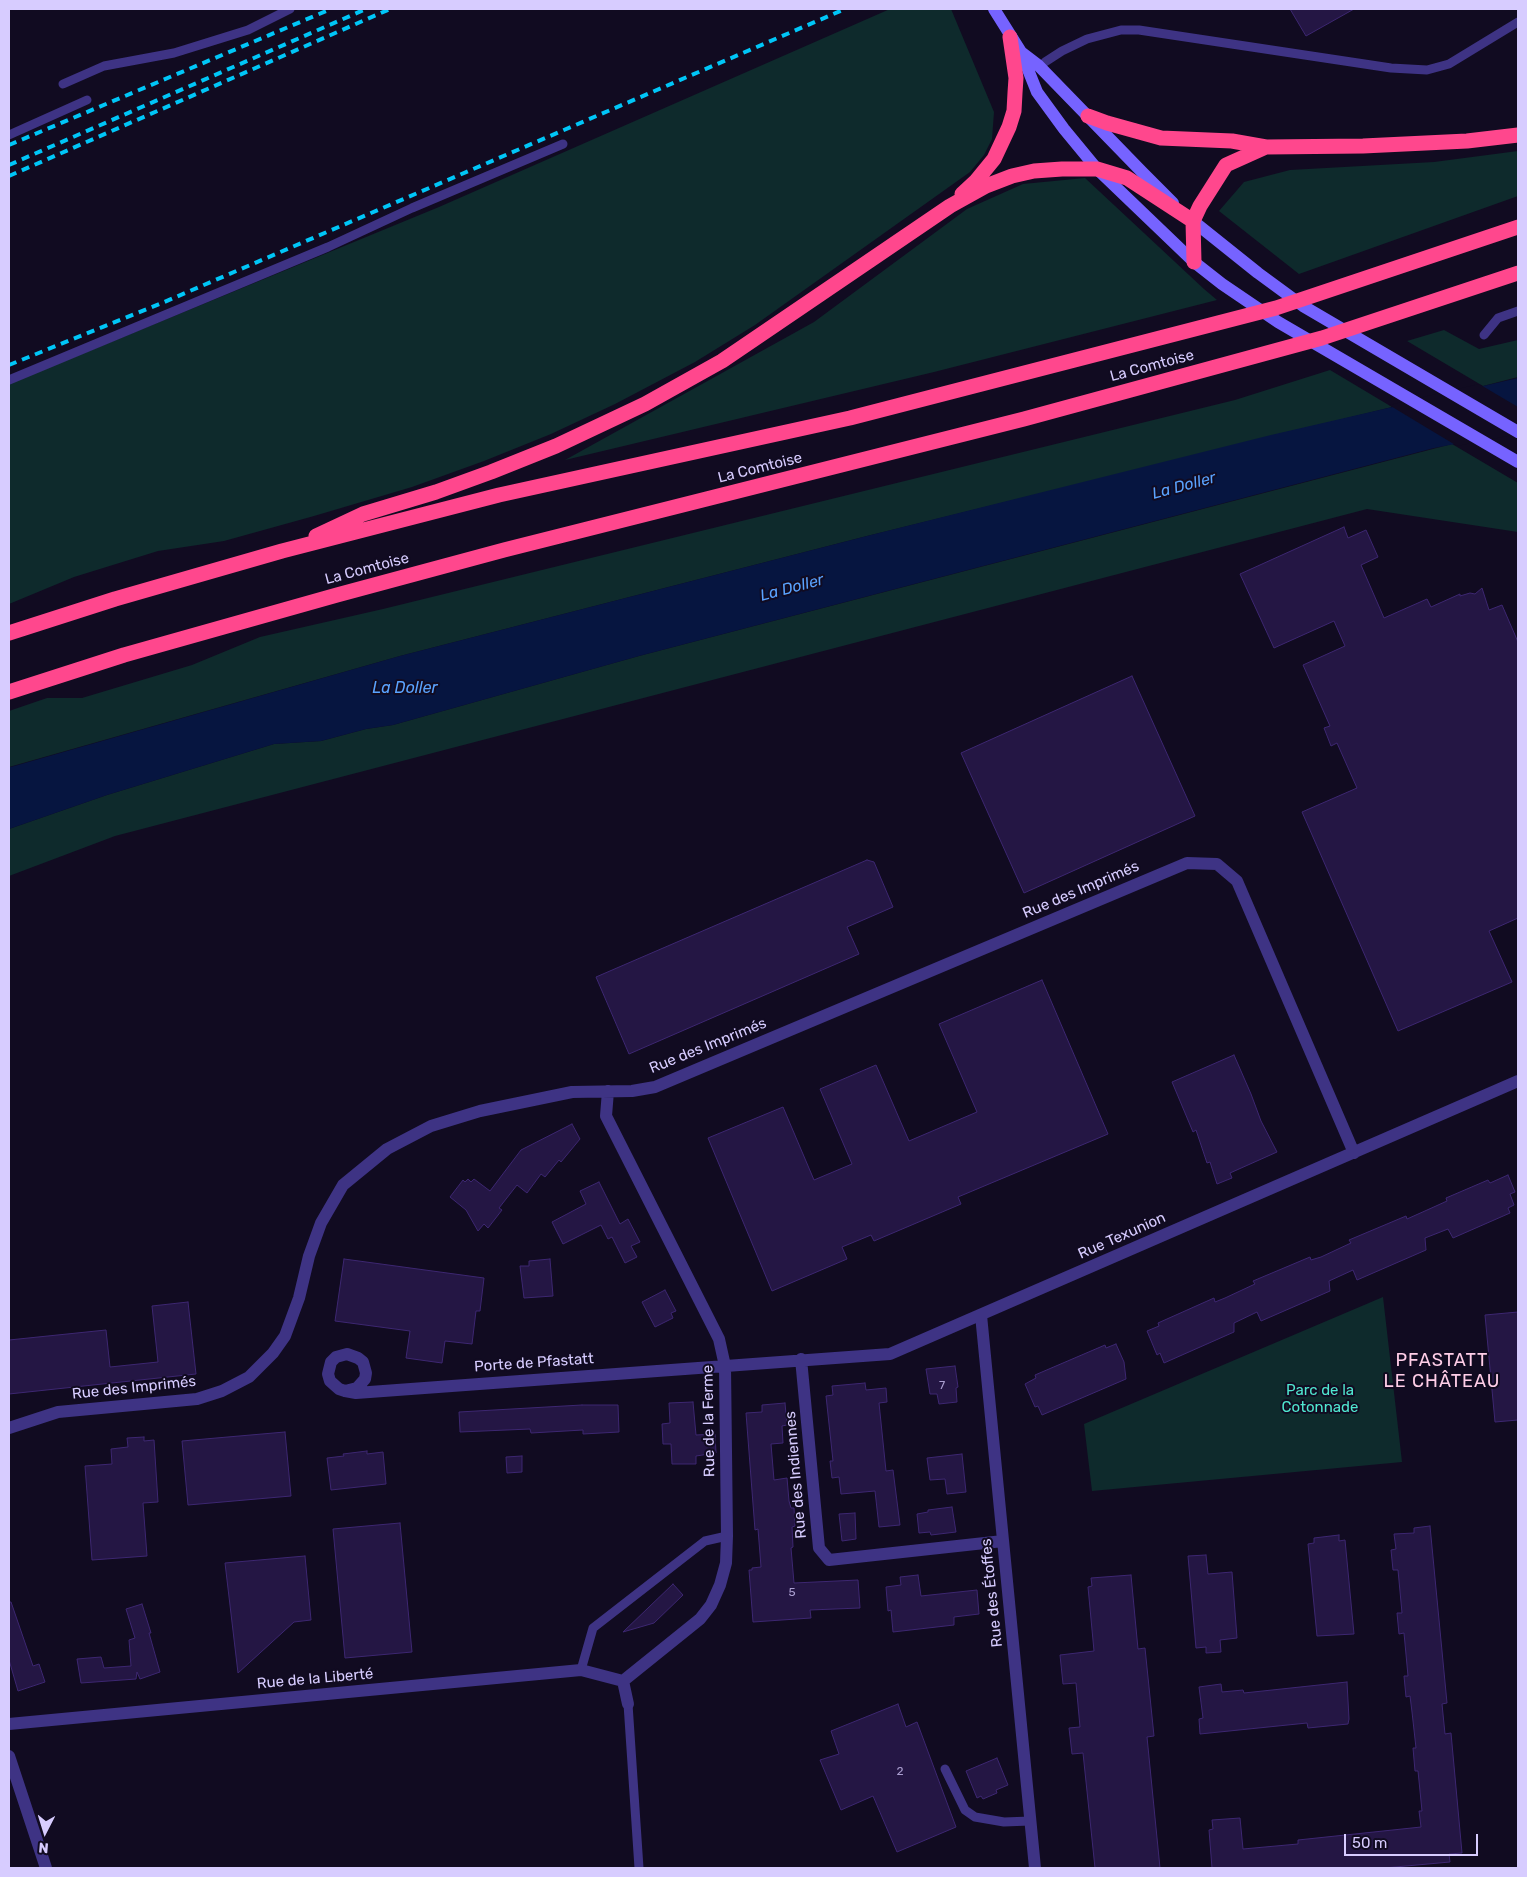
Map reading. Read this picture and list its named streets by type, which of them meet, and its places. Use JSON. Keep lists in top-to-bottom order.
{
  "streets": {
    "highway": ["La Comtoise"],
    "street": [
      "Rue des Imprimés",
      "Rue Texunion",
      "Porte de Pfastatt",
      "Rue de la Ferme",
      "Rue des Indiennes",
      "Rue des Étoffes",
      "Rue de la Liberté"
    ]
  },
  "crossings": [
    ["Rue des Imprimés", "Rue Texunion"],
    ["Rue des Imprimés", "Rue de la Ferme"],
    ["Rue Texunion", "Porte de Pfastatt"],
    ["Rue Texunion", "Rue de la Ferme"],
    ["Rue Texunion", "Rue des Indiennes"],
    ["Rue Texunion", "Rue des Étoffes"],
    ["Porte de Pfastatt", "Rue de la Ferme"],
    ["Rue de la Ferme", "Rue de la Liberté"],
    ["Rue des Indiennes", "Rue des Étoffes"]
  ],
  "districts": ["PFASTATT LE CHÂTEAU"],
  "water": ["La Doller"],
  "parks": ["Parc de la Cotonnade"],
  "house_numbers": ["7", "5", "2"],
  "scale_bar": "50 m",
  "north": "bottom"
}
